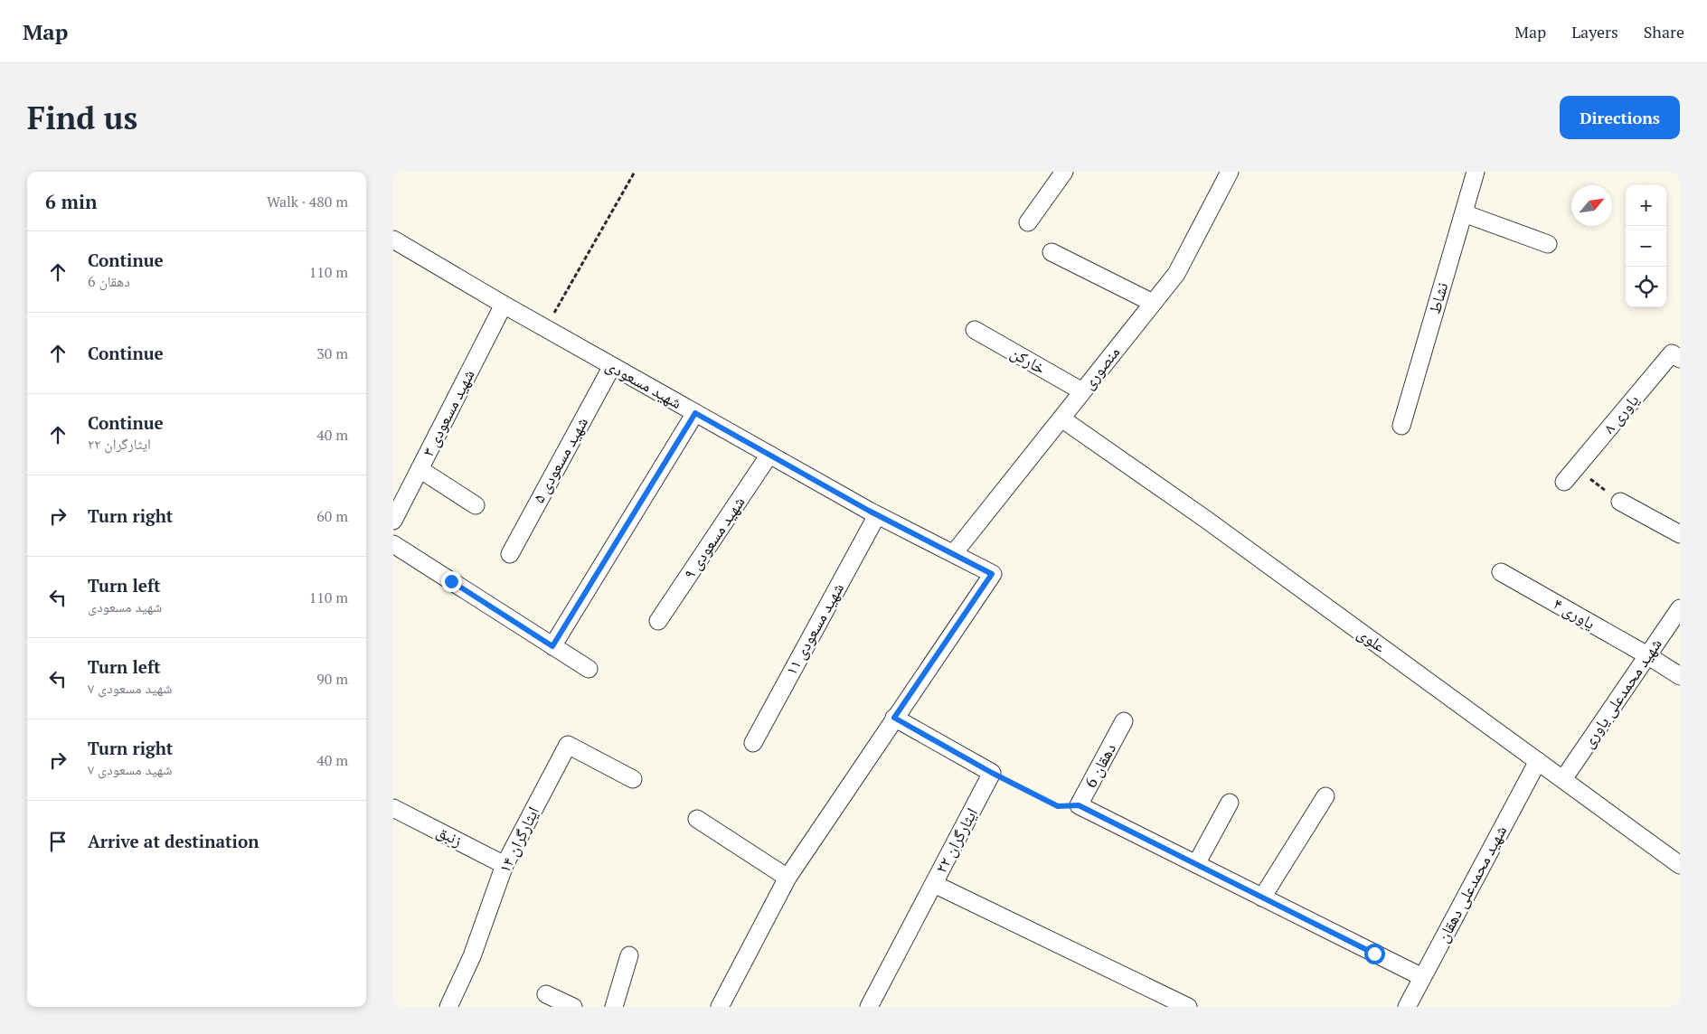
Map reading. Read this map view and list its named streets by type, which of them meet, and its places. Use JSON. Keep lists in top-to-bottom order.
{
  "streets": {
    "street": [
      "نشاط",
      "خارکن",
      "منصوری",
      "شهید مسعودی",
      "شهید مسعودی ۳",
      "یاوری ۸",
      "شهید مسعودی ۵",
      "شهید مسعودی ۹",
      "یاوری ۴",
      "شهید مسعودی ۱۱",
      "علوی",
      "شهید محمدعلی یاوری",
      "دهقان 6",
      "زنبق",
      "ایثارگران ۱۴",
      "ایثارگران ۲۲",
      "شهید محمدعلی دهقان"
    ]
  },
  "crossings": [
    ["خارکن", "منصوری"],
    ["منصوری", "شهید مسعودی"],
    ["منصوری", "علوی"],
    ["شهید مسعودی", "شهید مسعودی ۳"],
    ["شهید مسعودی", "شهید مسعودی ۵"],
    ["شهید مسعودی", "شهید مسعودی ۹"],
    ["شهید مسعودی", "شهید مسعودی ۱۱"],
    ["یاوری ۴", "شهید محمدعلی یاوری"],
    ["علوی", "شهید محمدعلی یاوری"],
    ["علوی", "شهید محمدعلی دهقان"],
    ["دهقان 6", "شهید محمدعلی دهقان"],
    ["زنبق", "ایثارگران ۱۴"]
  ],
  "north": "top right",
  "page": {
    "header": "Map",
    "nav": ["Map", "Layers", "Share"],
    "buttons": "Directions",
    "title": "Find us",
    "heading": ["6 min", "Walk · 480 m"],
    "map_buttons": ["+", "−"],
    "list": [
      ["Continue", "دهقان 6", "110 m"],
      ["Continue", "30 m"],
      ["Continue", "ایثارگران ۲۲", "40 m"],
      ["Turn right", "60 m"],
      ["Turn left", "شهید مسعودی", "110 m"],
      ["Turn left", "شهید مسعودی ۷", "90 m"],
      ["Turn right", "شهید مسعودی ۷", "40 m"],
      "Arrive at destination"
    ]
  }
}
